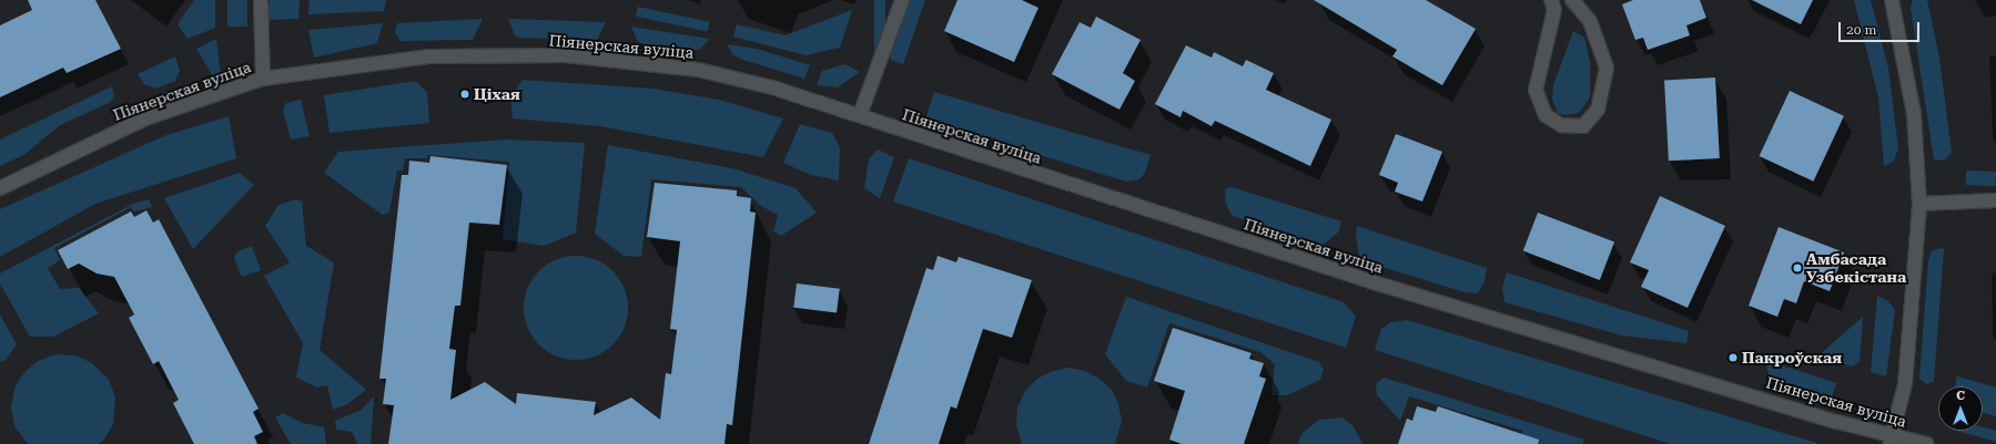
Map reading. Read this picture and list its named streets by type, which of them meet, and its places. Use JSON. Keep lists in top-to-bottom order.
{
  "streets": {
    "street": ["Піянерская вуліца"]
  },
  "places": ["Ціхая", "Амбасада Узбекістана", "Пакроўская"],
  "scale_bar": "20 m",
  "north": "top"
}
